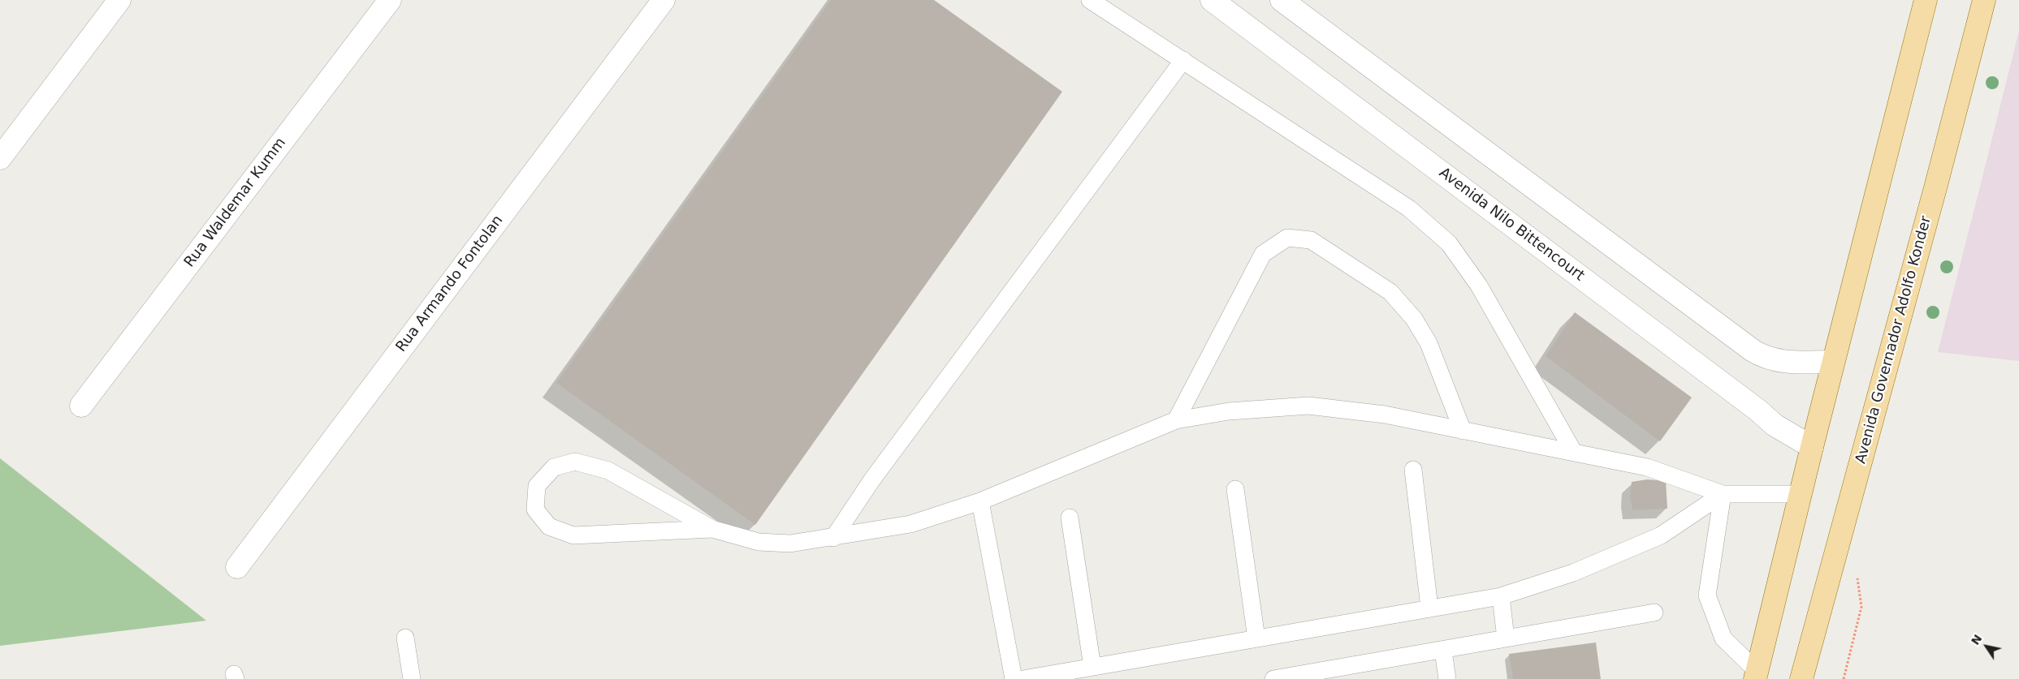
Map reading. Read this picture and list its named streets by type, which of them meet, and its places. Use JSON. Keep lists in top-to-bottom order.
{
  "streets": {
    "main road": ["Avenida Governador Adolfo Konder"],
    "street": ["Rua Waldemar Kumm", "Avenida Nilo Bittencourt", "Rua Armando Fontolan"]
  },
  "north": "top left"
}
